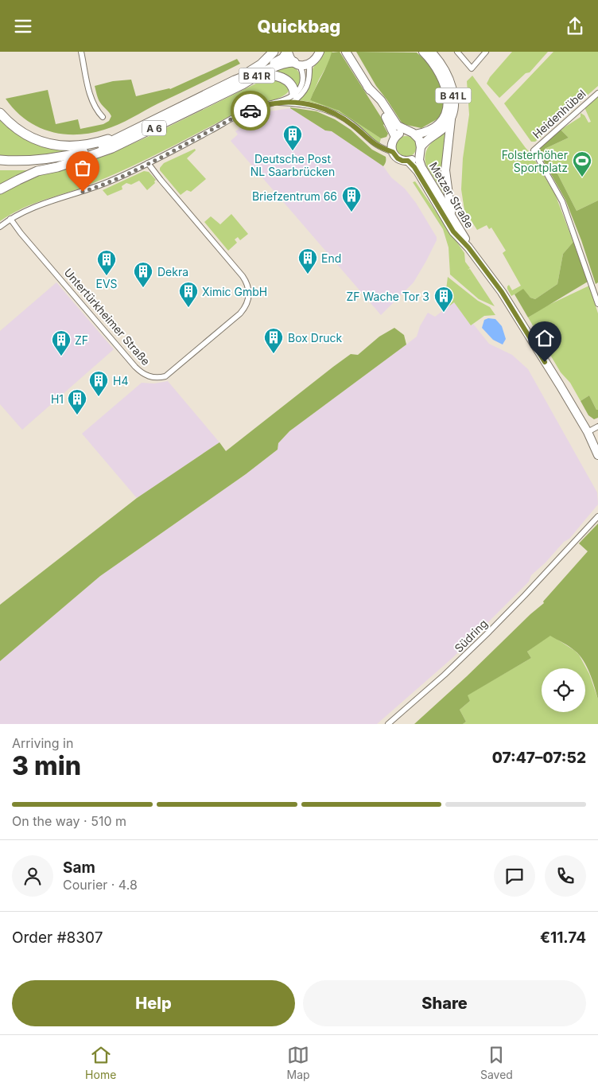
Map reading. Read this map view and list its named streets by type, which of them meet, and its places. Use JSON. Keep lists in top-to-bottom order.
{
  "streets": {
    "highway": ["B 41 R", "A 6"],
    "main road": ["B 41 L", "Metzer Straße"],
    "street": ["Heidenhübel", "Untertürkheimer Straße", "Südring"]
  },
  "crossings": [
    ["B 41 R", "A 6"],
    ["B 41 L", "Metzer Straße"]
  ],
  "places": {
    "building": [
      "Deutsche Post NL Saarbrücken",
      "Briefzentrum 66",
      "End",
      "EVS",
      "Dekra",
      "Ximic GmbH",
      "ZF Wache Tor 3",
      "Box Druck",
      "ZF",
      "H4",
      "H1"
    ],
    "sports": ["Folsterhöher Sportplatz"]
  },
  "page": {
    "header": "Quickbag",
    "heading": ["3 min", "Arriving in", "07:47–07:52"],
    "panel": [
      "Sam",
      "Courier · 4.8",
      "Order #8307",
      "€11.74"
    ],
    "bar": "On the way · 510 m",
    "buttons": ["Help", "Share"],
    "tabs": ["Home", "Map", "Saved"]
  }
}
